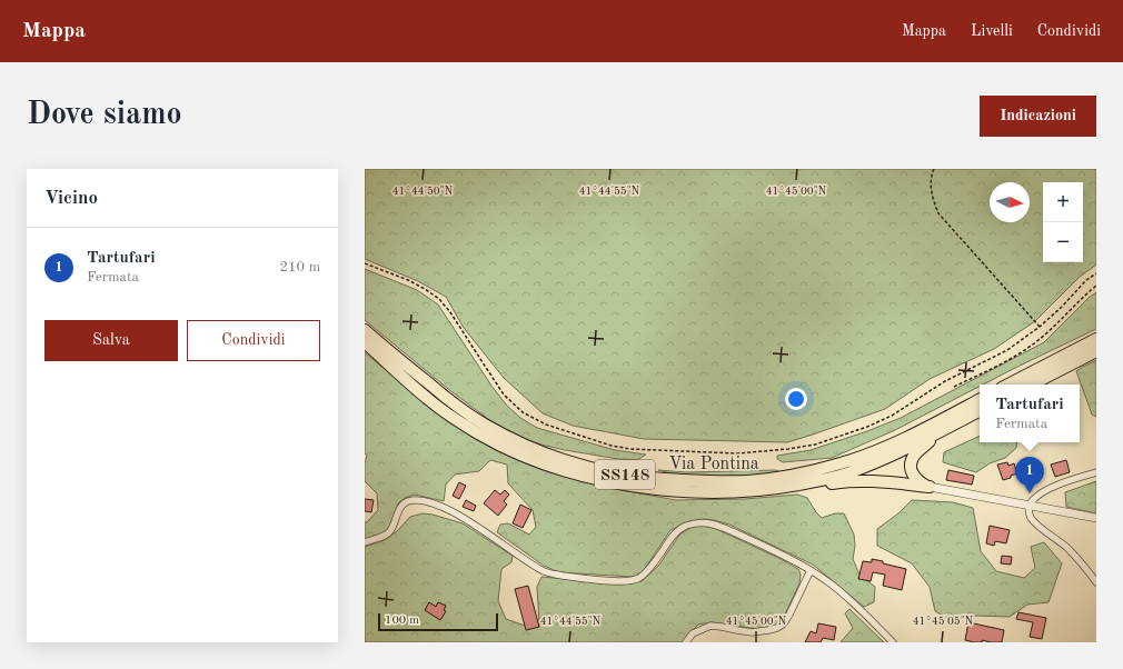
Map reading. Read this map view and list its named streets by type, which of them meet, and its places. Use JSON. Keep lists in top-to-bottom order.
{
  "streets": {
    "highway": ["Via Pontina", "SS148"]
  },
  "scale_bar": "100 m",
  "north": "right",
  "page": {
    "header": "Mappa",
    "nav": ["Mappa", "Livelli", "Condividi"],
    "buttons": [
      "Indicazioni",
      ["Salva", "Condividi"]
    ],
    "title": "Dove siamo",
    "heading": "Vicino",
    "map_buttons": ["+", "−"],
    "list": [
      {
        "mark": "1",
        "name": "Tartufari",
        "note": "Fermata",
        "value": "210 m"
      }
    ],
    "popup": ["Tartufari", "Fermata"],
    "pins": "1",
    "scale": "100 m"
  },
  "coordinates": [
    "41°44'50\"N",
    "41°44'55\"N",
    "41°45'00\"N",
    "41°45'05\"N"
  ]
}
